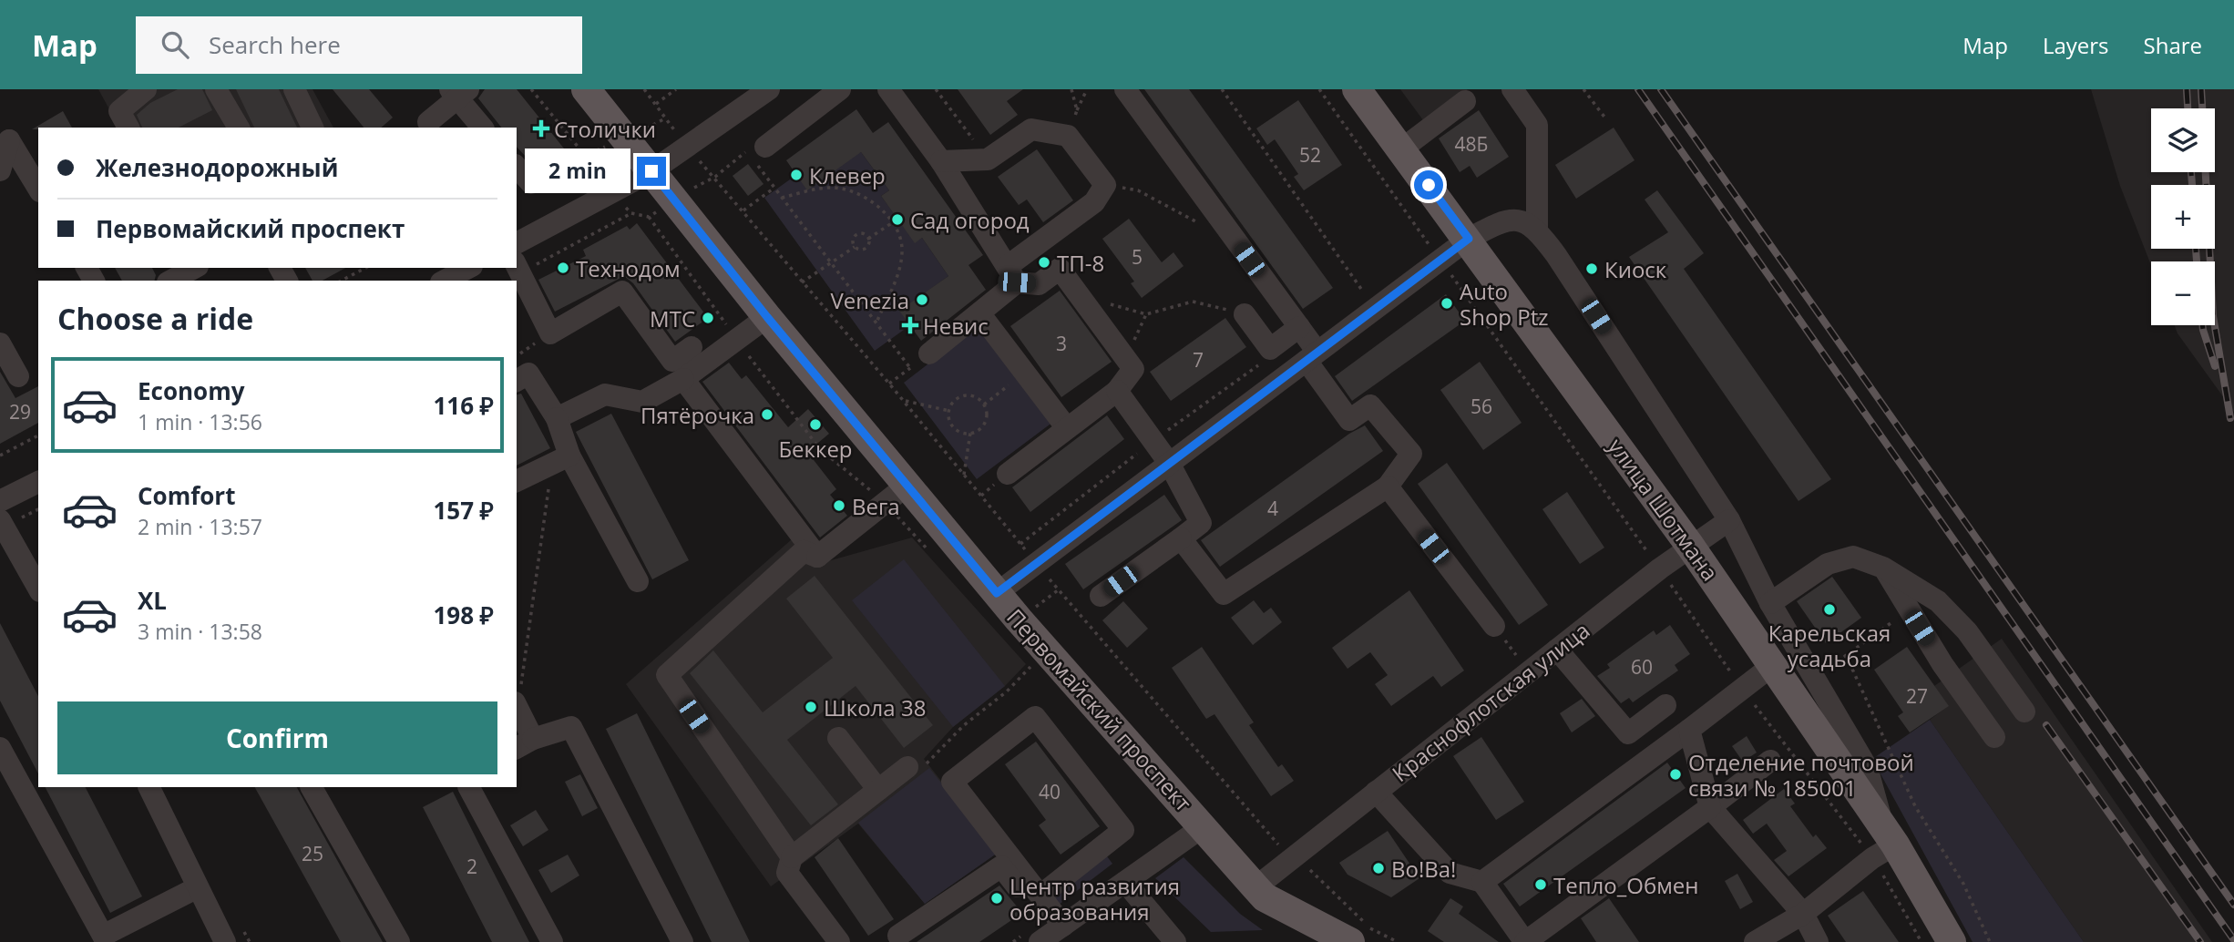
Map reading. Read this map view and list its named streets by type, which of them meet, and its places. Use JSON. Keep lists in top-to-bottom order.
{
  "streets": {
    "main road": ["улица Шотмана", "Первомайский проспект"],
    "street": ["Краснофлотская улица"]
  },
  "crossings": [
    ["улица Шотмана", "Краснофлотская улица"],
    ["Краснофлотская улица", "Первомайский проспект"]
  ],
  "places": {
    "health": ["Столички", "Невис"],
    "other": [
      "Клевер",
      "Сад огород",
      "ТП-8",
      "Технодом",
      "Киоск",
      "Venezia",
      "Auto Shop Ptz",
      "МТС",
      "Пятёрочка",
      "Беккер",
      "Вега",
      "Карельская усадьба",
      "Школа 38",
      "Отделение почтовой связи № 185001",
      "Во!Ва!",
      "Тепло_Обмен",
      "Центр развития образования"
    ]
  },
  "house_numbers": [
    "48Б",
    "52",
    "5",
    "3",
    "7",
    "56",
    "29",
    "4",
    "60",
    "27",
    "40",
    "25",
    "2"
  ],
  "page": {
    "header": "Map",
    "search": "Search here",
    "nav": ["Map", "Layers", "Share"],
    "map_buttons": ["+", "−"],
    "banner": ["Железнодорожный", "Первомайский проспект"],
    "bubble": "2 min",
    "heading": "Choose a ride",
    "list": [
      {
        "name": "Economy",
        "note": "1 min · 13:56",
        "value": "116 ₽"
      },
      {
        "name": "Comfort",
        "note": "2 min · 13:57",
        "value": "157 ₽"
      },
      {
        "name": "XL",
        "note": "3 min · 13:58",
        "value": "198 ₽"
      }
    ],
    "buttons": "Confirm"
  }
}
